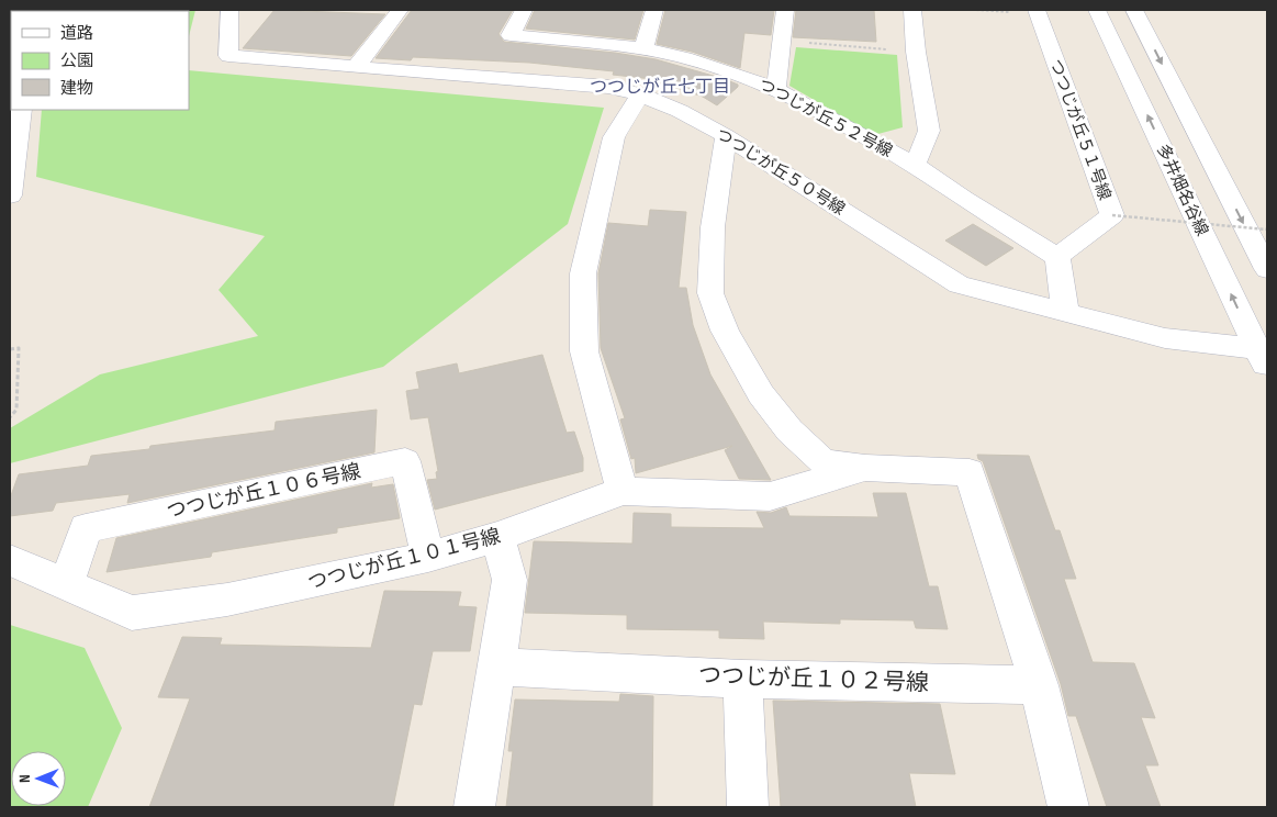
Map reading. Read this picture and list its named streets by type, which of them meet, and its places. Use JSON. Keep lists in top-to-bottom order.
{
  "streets": {
    "street": [
      "つつじが丘５２号線",
      "つつじが丘５１号線",
      "つつじが丘５０号線",
      "多井畑名谷線",
      "つつじが丘１０６号線",
      "つつじが丘１０１号線",
      "つつじが丘１０２号線"
    ]
  },
  "crossings": [
    ["つつじが丘５２号線", "つつじが丘５１号線"],
    ["つつじが丘５０号線", "多井畑名谷線"],
    ["つつじが丘１０６号線", "つつじが丘１０１号線"]
  ],
  "districts": ["つつじが丘七丁目"],
  "legend": ["道路", "公園", "建物"],
  "north": "left"
}
